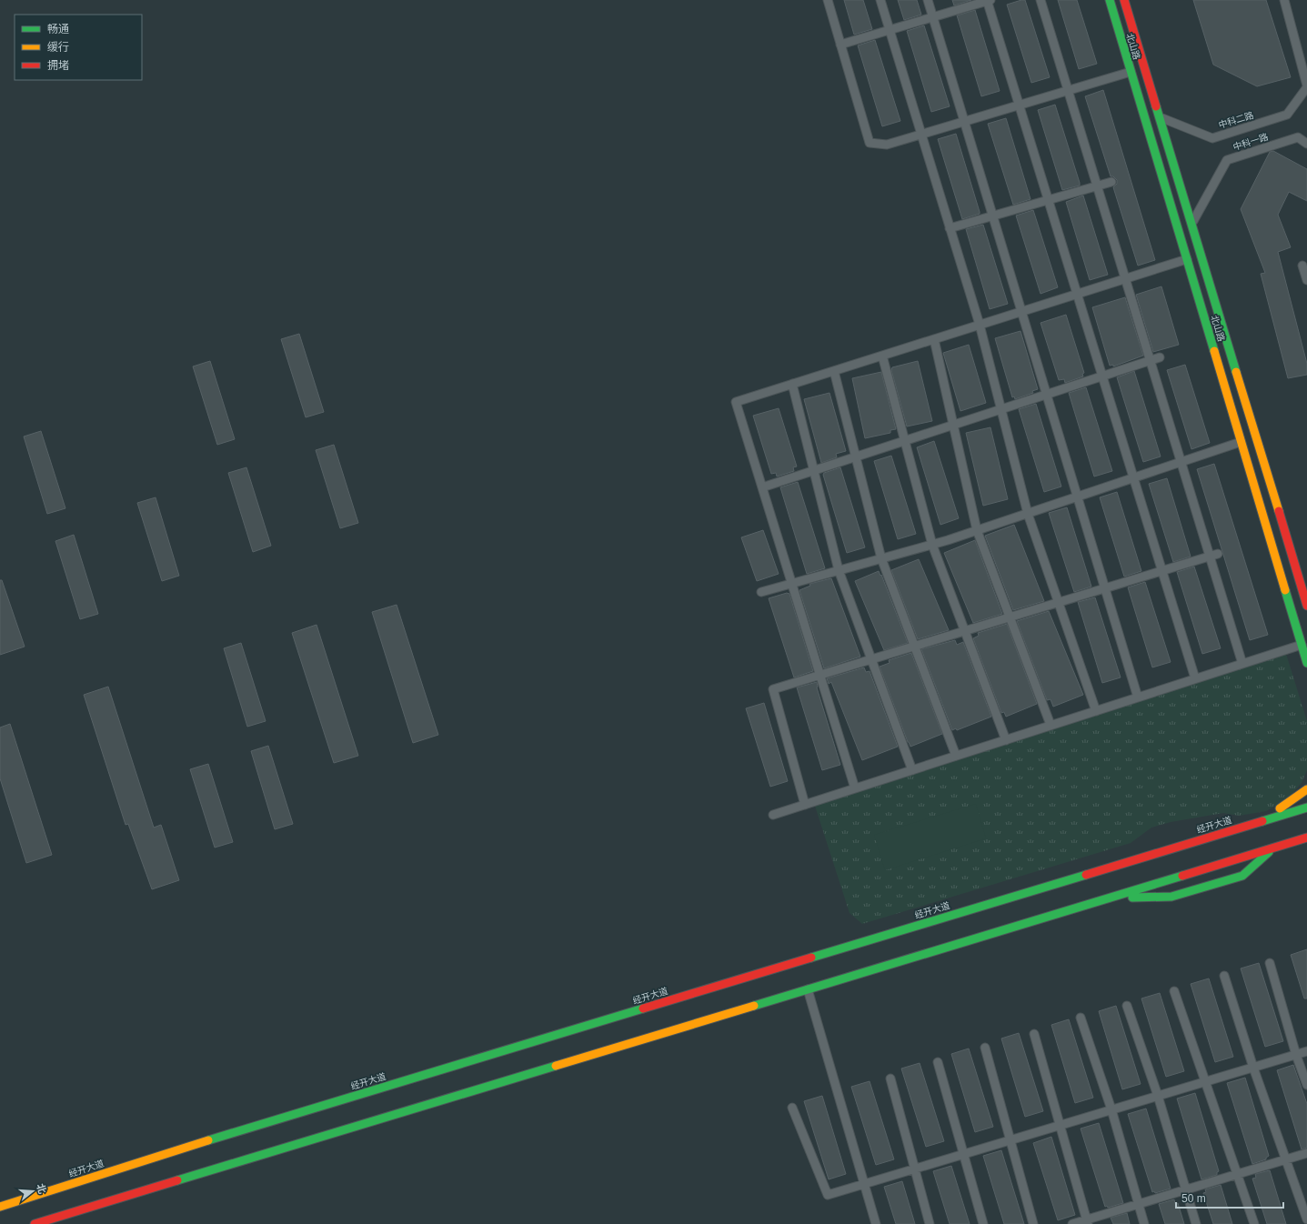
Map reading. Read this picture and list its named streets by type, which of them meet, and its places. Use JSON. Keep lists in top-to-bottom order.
{
  "streets": {
    "main road": ["北山路", "经开大道"],
    "lane": ["中科二路", "中科一路"]
  },
  "crossings": [
    ["北山路", "中科二路"],
    ["北山路", "中科一路"]
  ],
  "legend": ["畅通", "缓行", "拥堵"],
  "scale_bar": "50 m",
  "north": "right"
}
